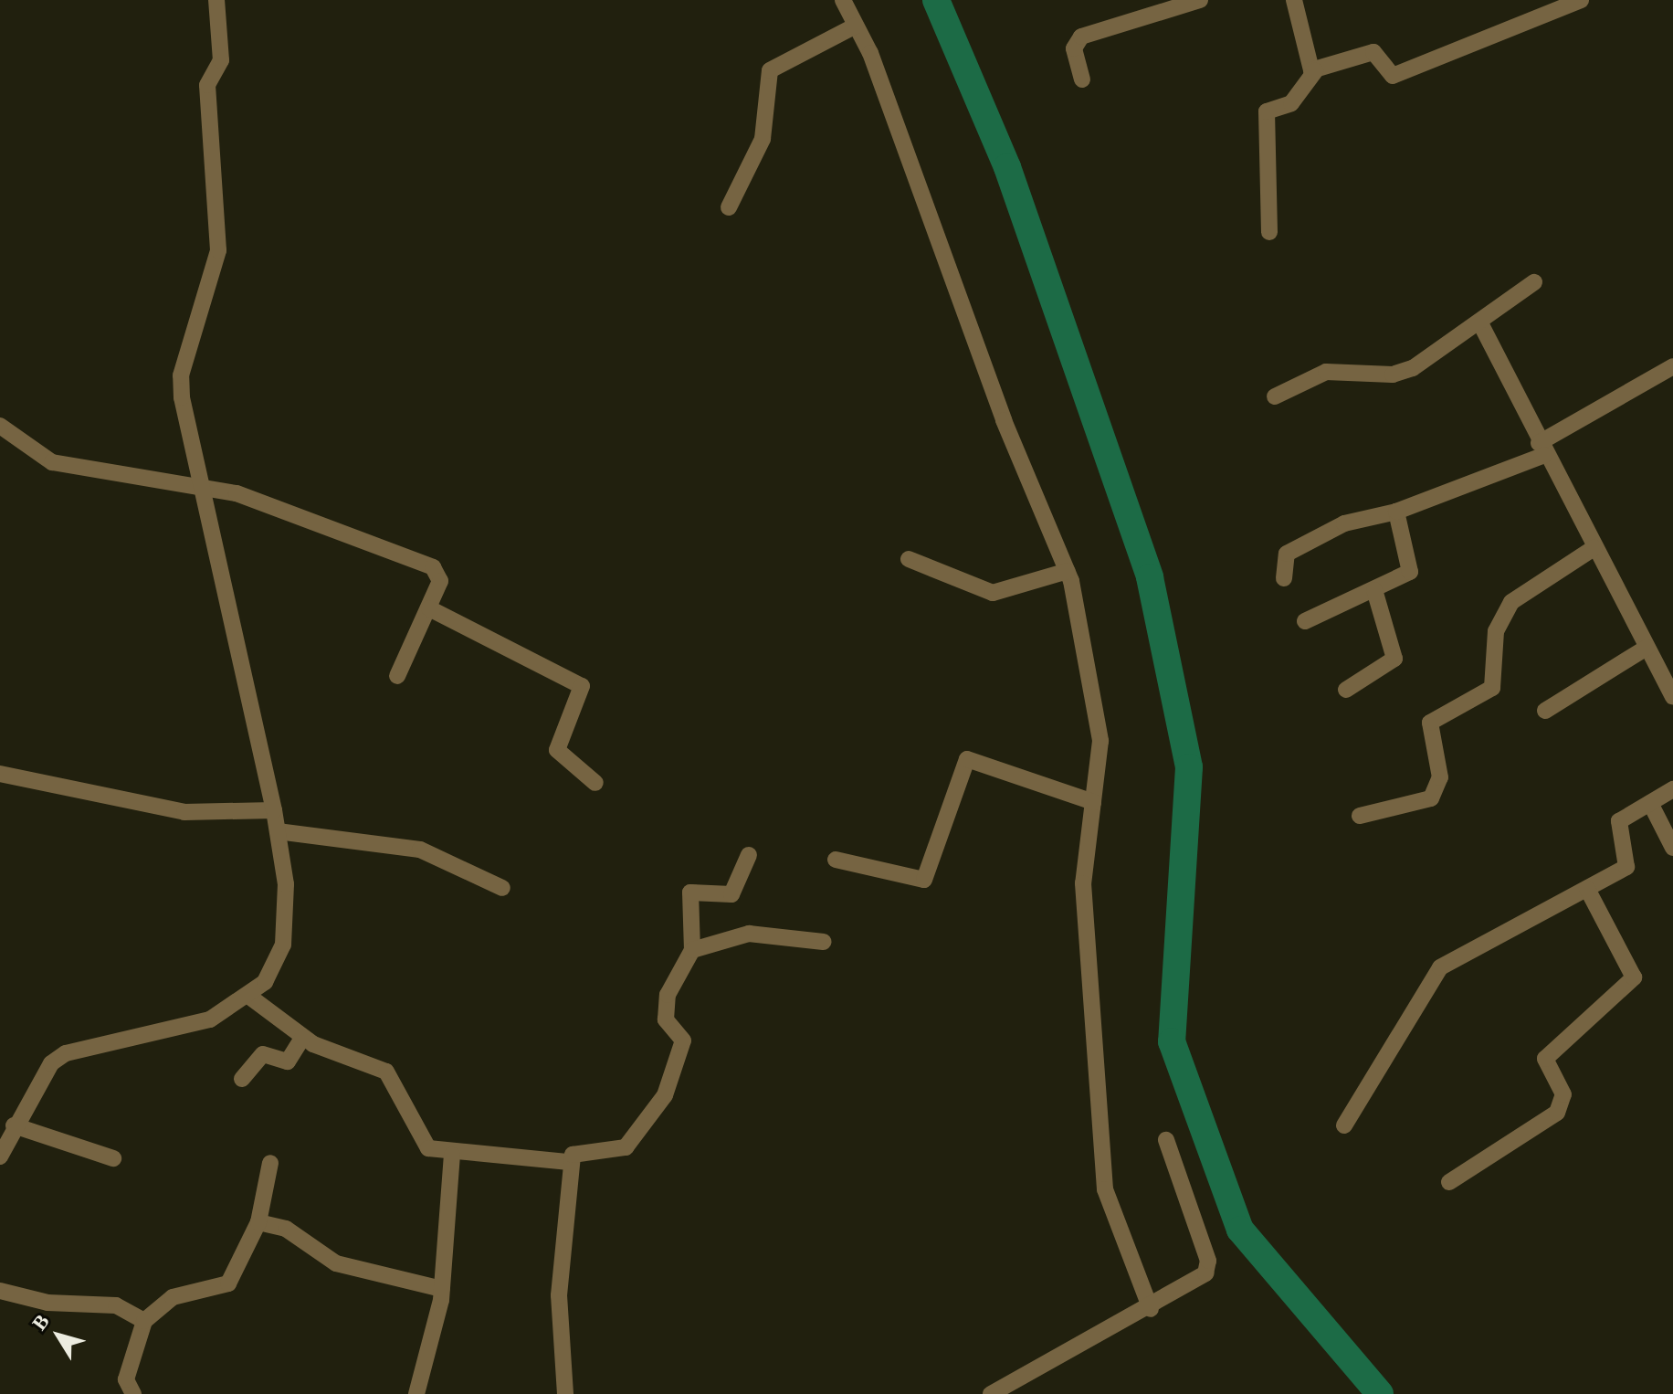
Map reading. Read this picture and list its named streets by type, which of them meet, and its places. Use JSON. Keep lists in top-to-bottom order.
{
  "north": "top left"
}
